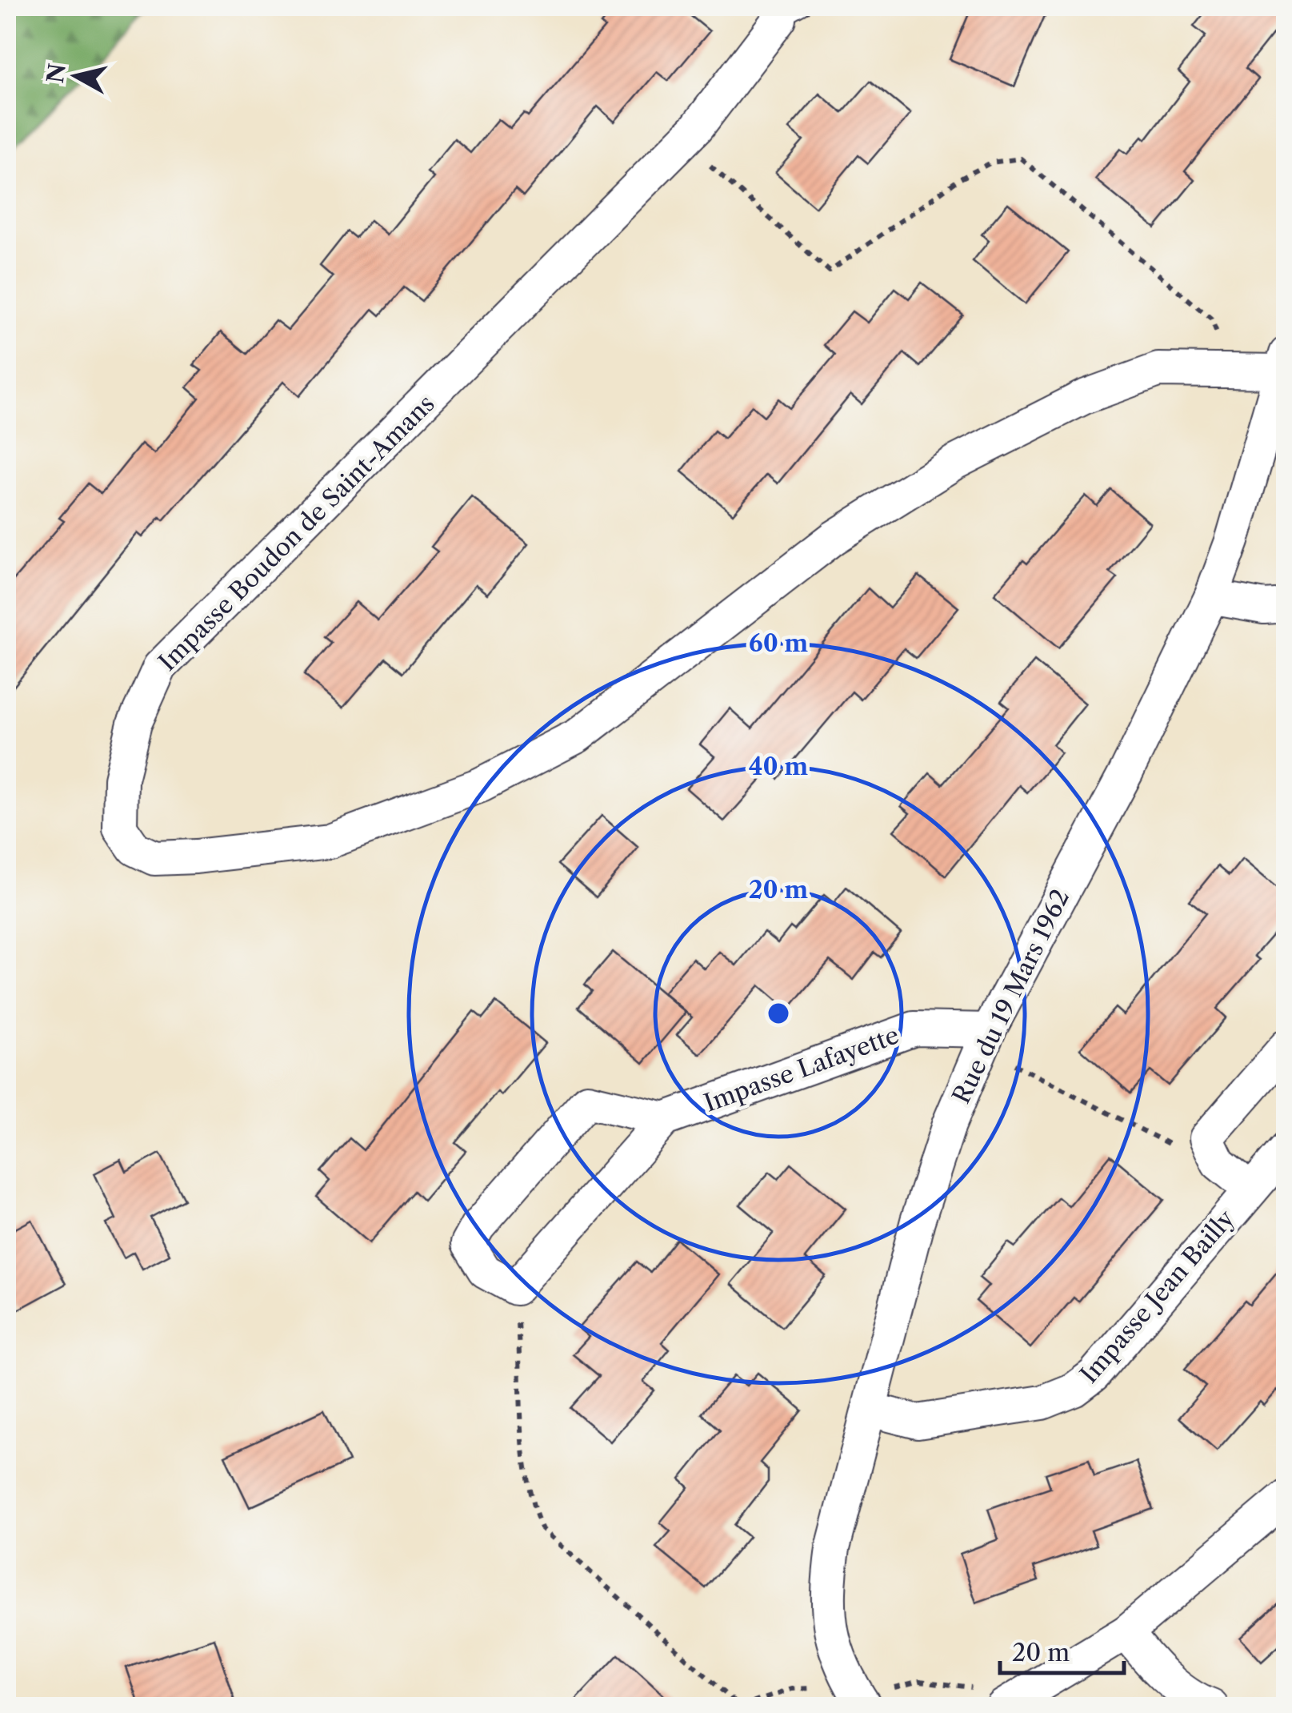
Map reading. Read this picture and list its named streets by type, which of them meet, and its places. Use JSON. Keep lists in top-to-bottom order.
{
  "streets": {
    "street": [
      "Impasse Boudon de Saint-Amans",
      "Rue du 19 Mars 1962",
      "Impasse Lafayette",
      "Impasse Jean Bailly"
    ]
  },
  "crossings": [
    ["Impasse Boudon de Saint-Amans", "Rue du 19 Mars 1962"],
    ["Rue du 19 Mars 1962", "Impasse Lafayette"],
    ["Rue du 19 Mars 1962", "Impasse Jean Bailly"]
  ],
  "scale_bar": "20 m",
  "north": "left",
  "rings": ["60 m", "40 m", "20 m"]
}
